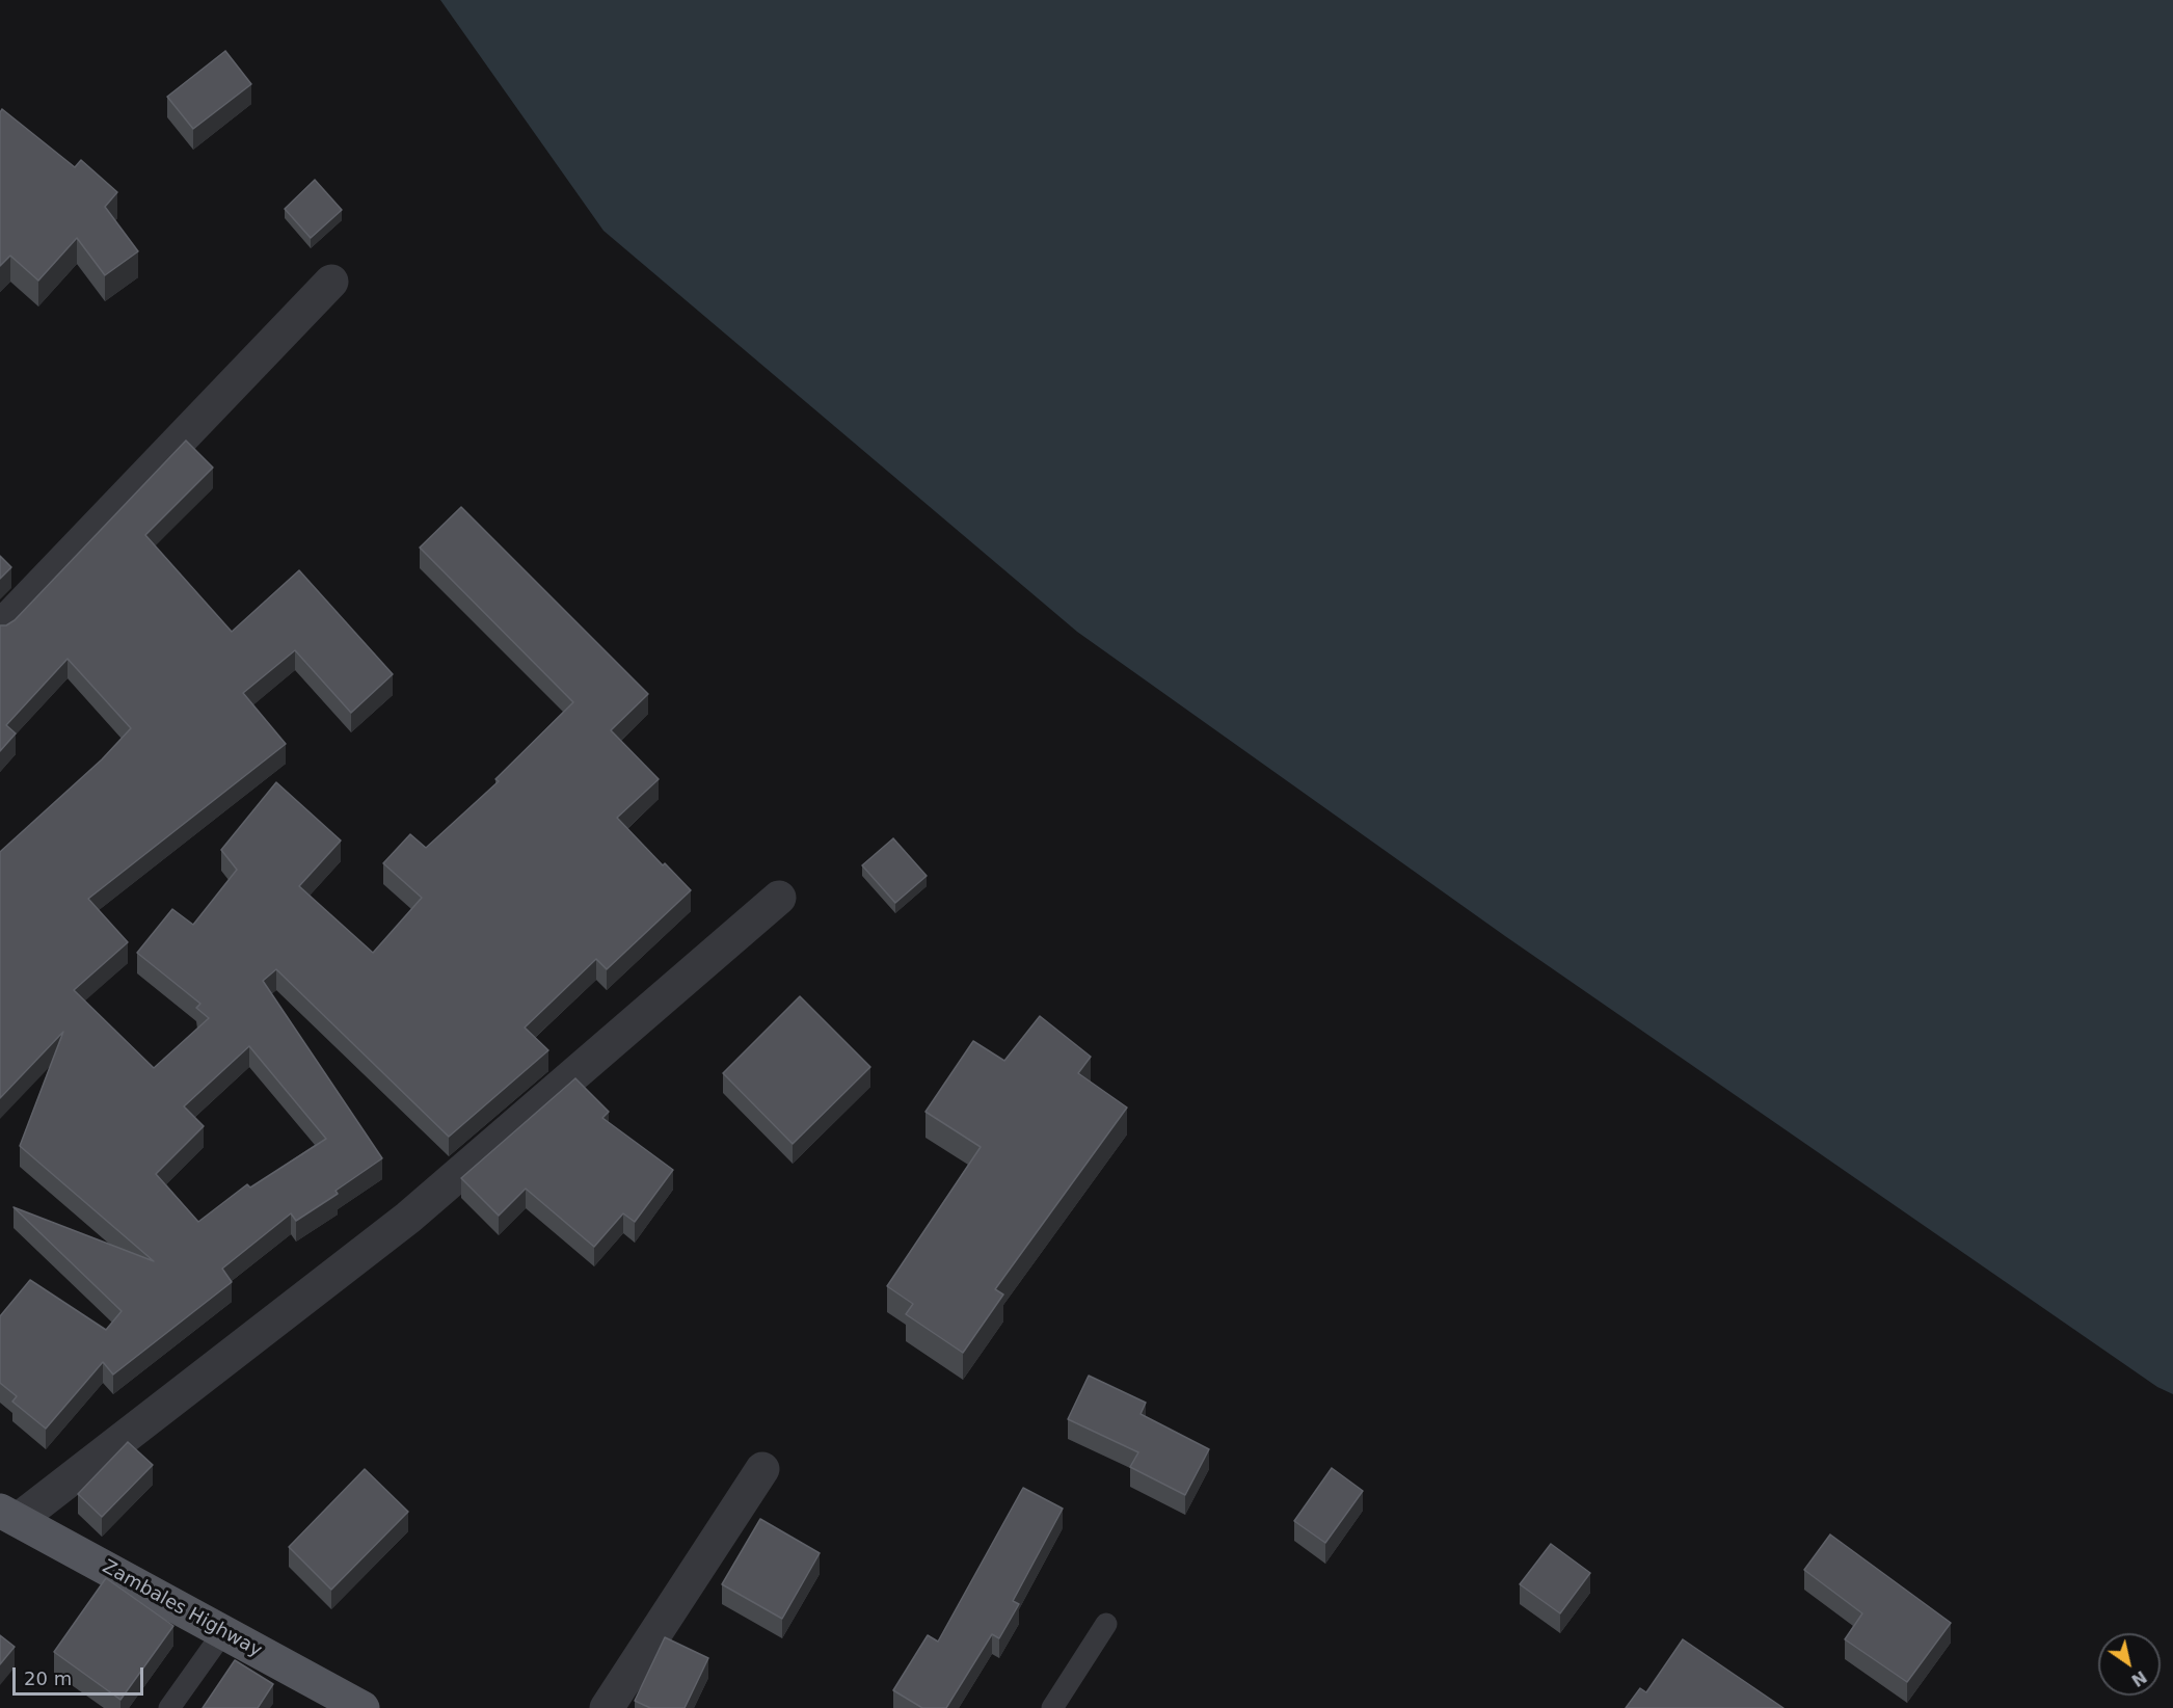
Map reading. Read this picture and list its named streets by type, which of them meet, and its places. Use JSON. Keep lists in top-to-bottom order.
{
  "streets": {
    "main road": ["Zambales Highway"]
  },
  "scale_bar": "20 m",
  "north": "bottom right"
}
